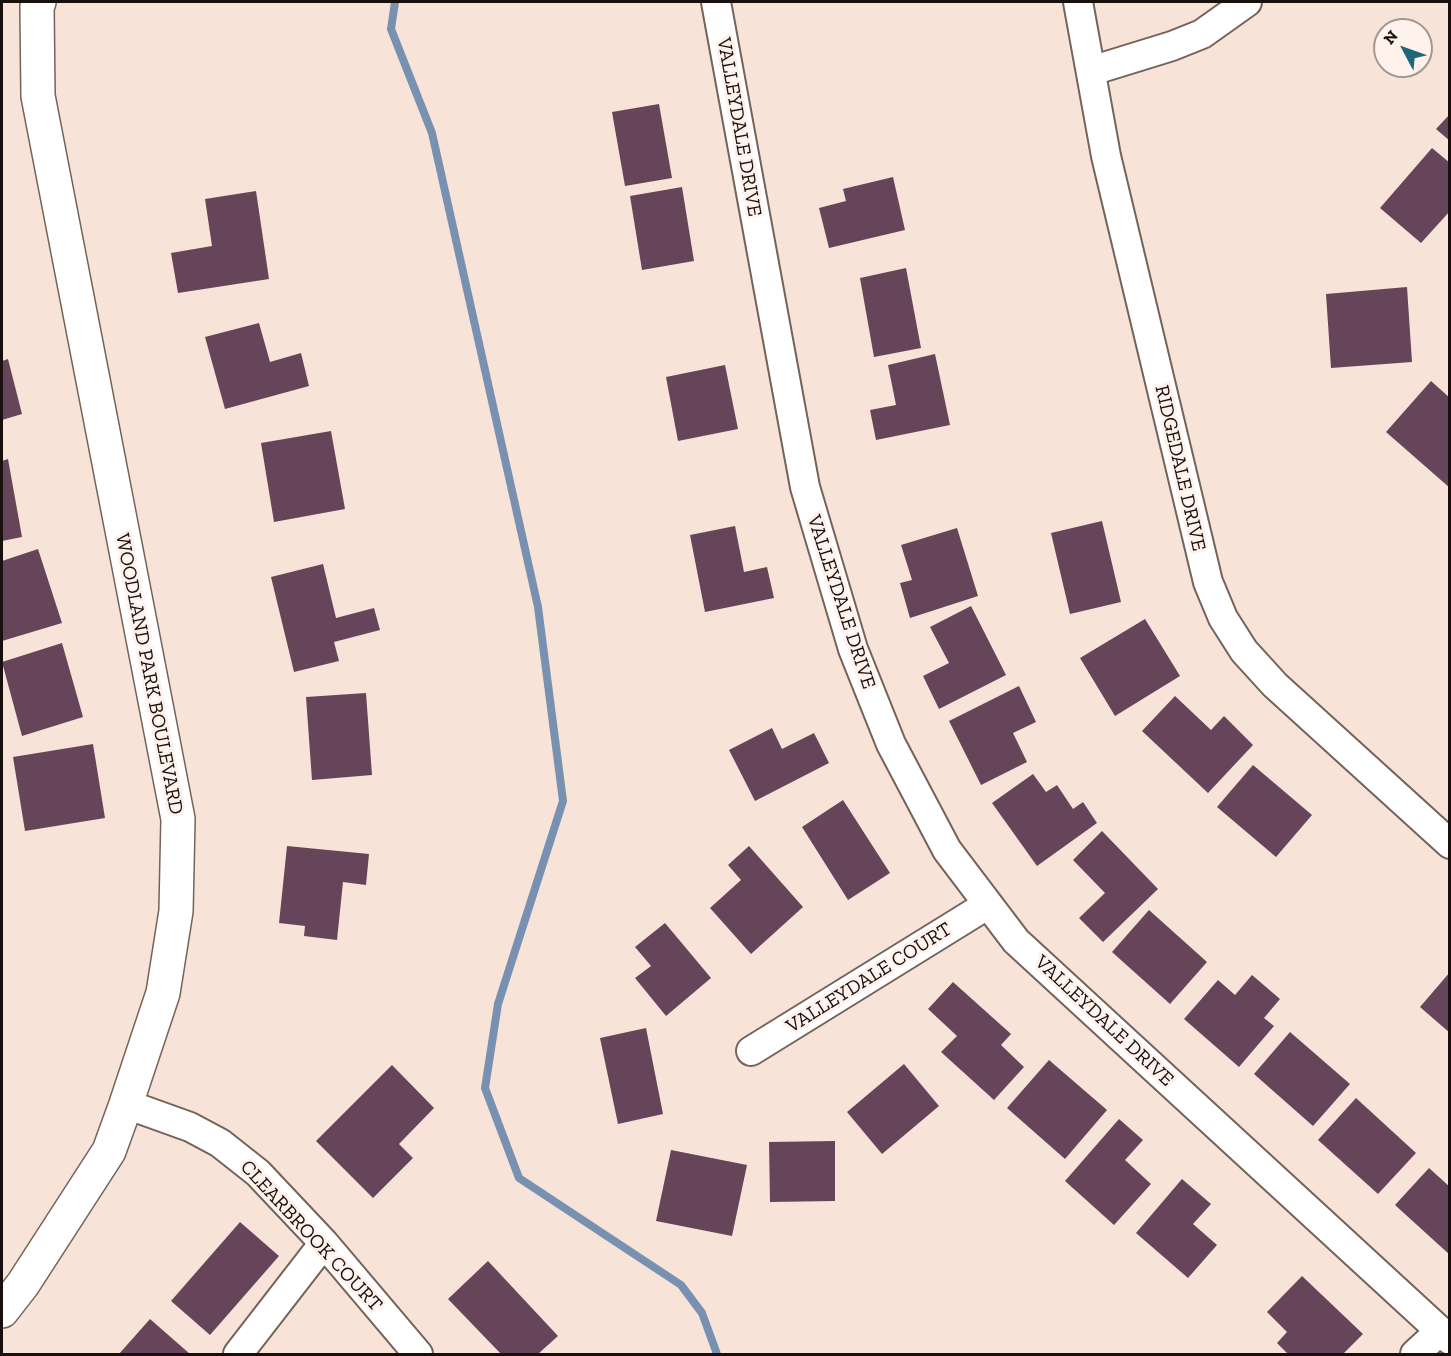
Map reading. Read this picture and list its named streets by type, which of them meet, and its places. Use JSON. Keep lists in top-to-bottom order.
{
  "streets": {
    "street": [
      "VALLEYDALE DRIVE",
      "RIDGEDALE DRIVE",
      "WOODLAND PARK BOULEVARD",
      "VALLEYDALE COURT",
      "CLEARBROOK COURT"
    ]
  },
  "crossings": [
    ["VALLEYDALE DRIVE", "VALLEYDALE COURT"],
    ["WOODLAND PARK BOULEVARD", "CLEARBROOK COURT"]
  ],
  "north": "top left"
}
